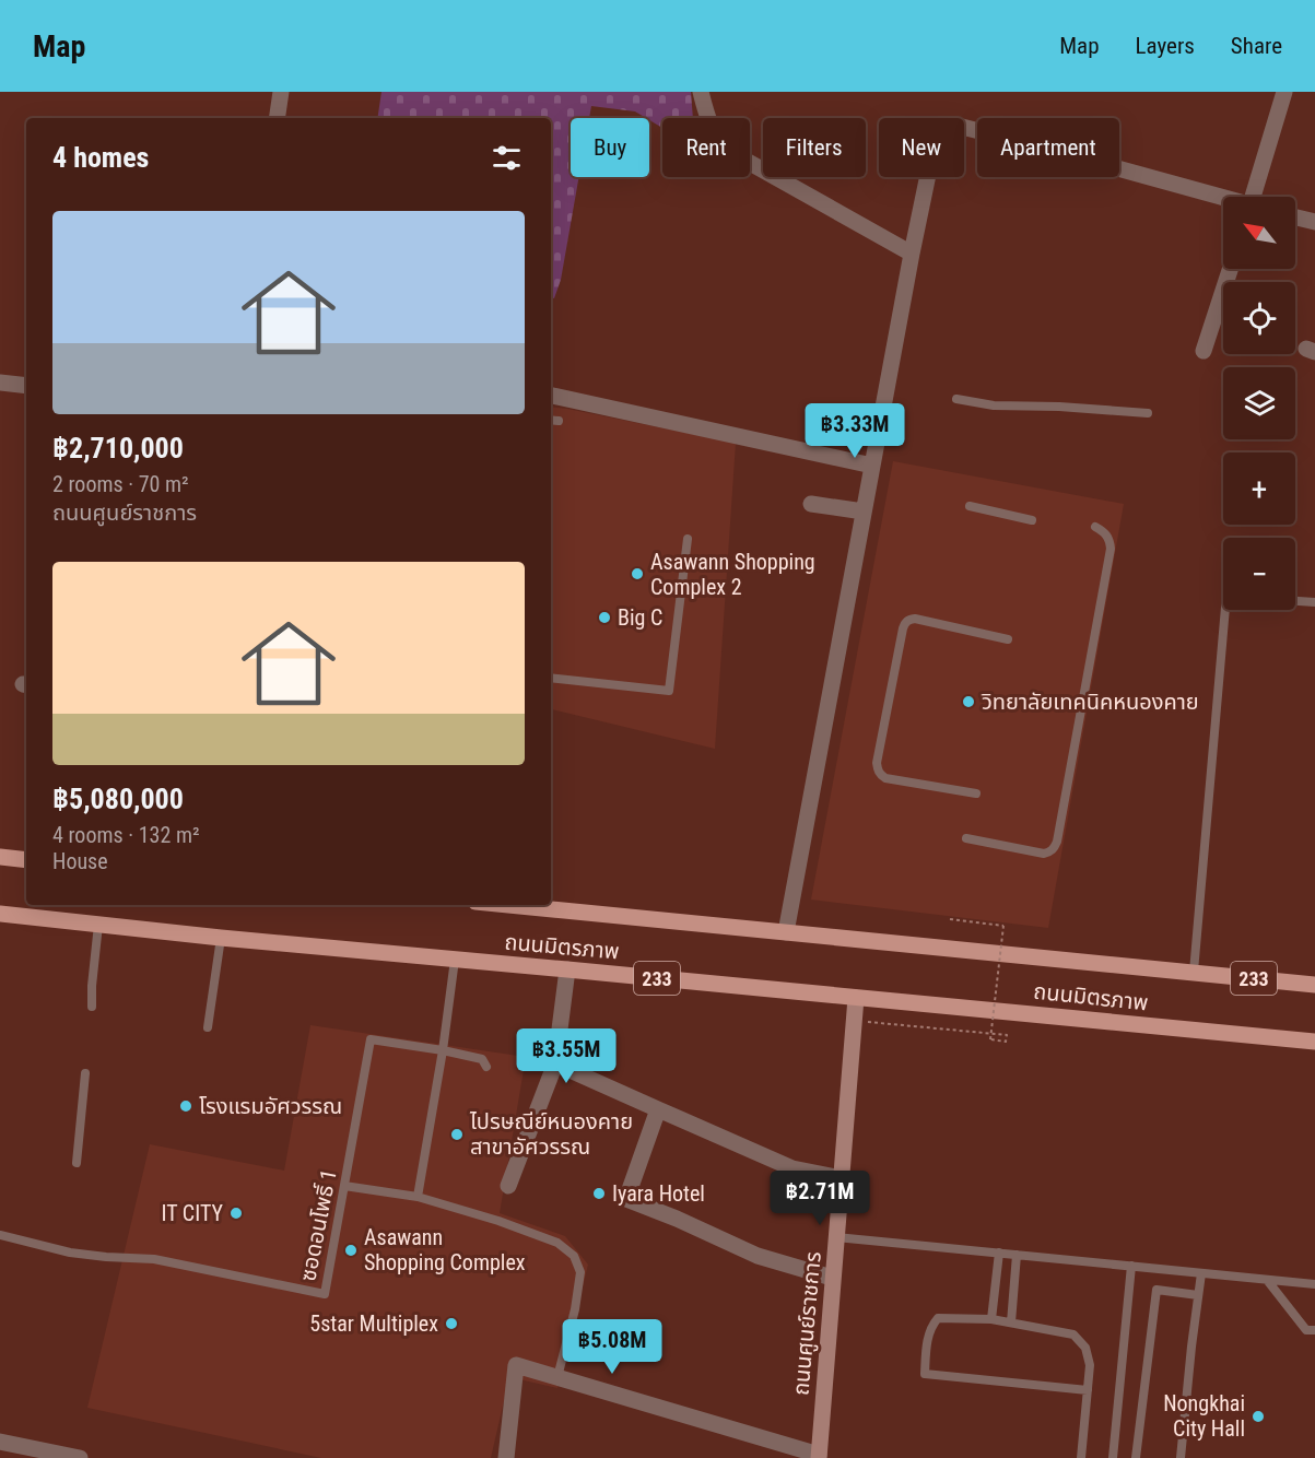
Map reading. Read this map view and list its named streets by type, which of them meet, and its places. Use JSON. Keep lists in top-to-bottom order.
{
  "streets": {
    "main road": ["ถนนมิตรภาพ", "233"],
    "street": ["ถนนศูนย์ราชการ"],
    "lane": ["ซอดอนโพธิ์ 1"]
  },
  "crossings": [
    ["ถนนมิตรภาพ", "ถนนศูนย์ราชการ"]
  ],
  "places": [
    "Asawann Shopping Complex 2",
    "Big C",
    "วิทยาลัยเทคนิคหนองคาย",
    "โรงแรมอัศวรรณ",
    "ไปรษณีย์หนองคาย สาขาอัศวรรณ",
    "Iyara Hotel",
    "IT CITY",
    "Asawann Shopping Complex",
    "5star Multiplex",
    "Nongkhai City Hall"
  ],
  "north": "top left",
  "page": {
    "header": "Map",
    "nav": ["Map", "Layers", "Share"],
    "chip": [
      "Buy",
      "Rent",
      "Filters",
      "New",
      "Apartment"
    ],
    "heading": "4 homes",
    "map_buttons": ["+", "−"],
    "list": [
      {
        "name": "฿2,710,000",
        "note": "2 rooms · 70 m² · ถนนศูนย์ราชการ"
      },
      {
        "name": "฿5,080,000",
        "note": "4 rooms · 132 m² · House"
      }
    ],
    "price": [
      "฿3.33M",
      "฿3.55M",
      "฿2.71M",
      "฿5.08M"
    ]
  }
}
